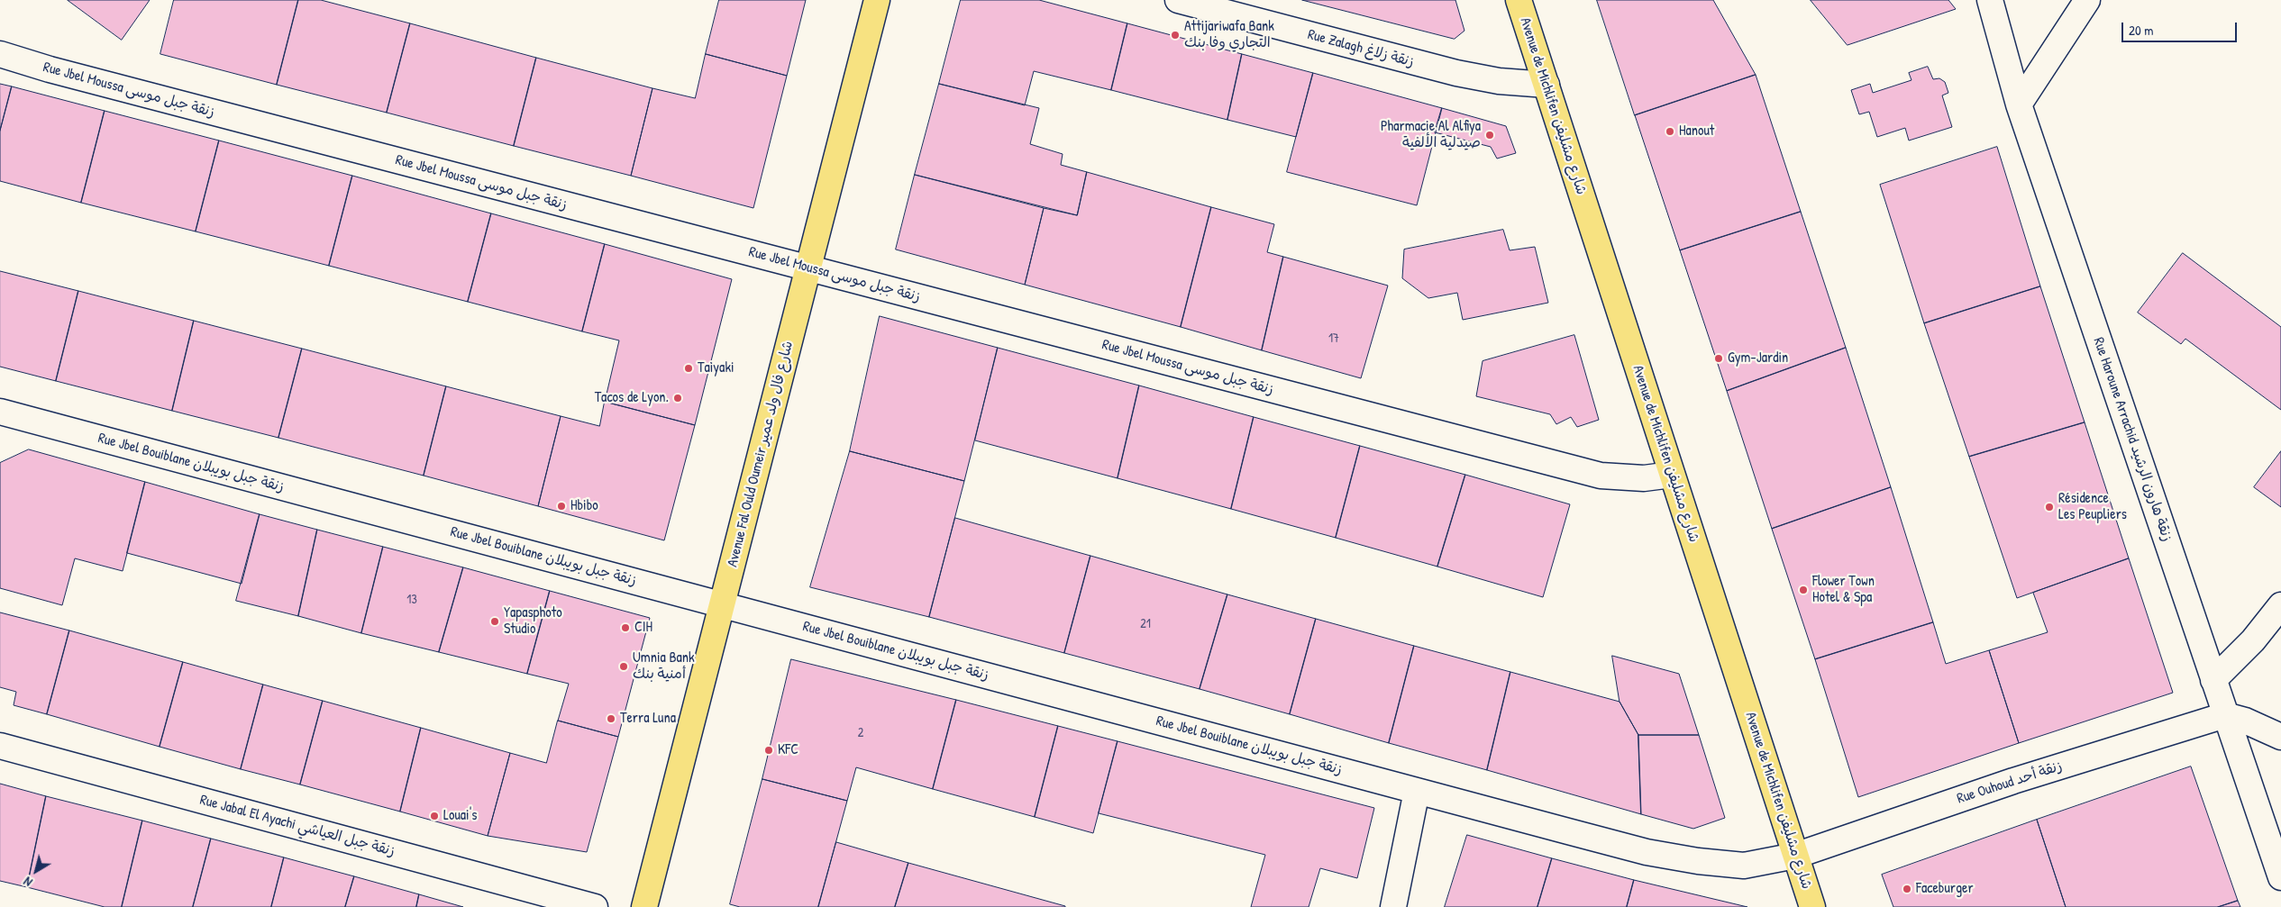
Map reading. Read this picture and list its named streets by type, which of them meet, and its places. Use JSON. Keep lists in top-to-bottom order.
{
  "streets": {
    "main road": ["Avenue de Michlifen شارع مشليفن", "Avenue Fal Ould Oumeir شارع فال ولد عمير"],
    "street": [
      "Rue Zalagh زنقة زلاغ",
      "Rue Jbel Moussa زنقة جبل موسى",
      "Rue Haroune Arrachid زنقة هارون الرشيد",
      "Rue Jbel Bouiblane زنقة جبل بويبلان",
      "Rue Ouhoud زنقة أحد",
      "Rue Jabal El Ayachi زنقة جبل العياشي"
    ]
  },
  "crossings": [
    ["Rue Zalagh زنقة زلاغ", "Avenue de Michlifen شارع مشليفن"],
    ["Rue Jbel Moussa زنقة جبل موسى", "Avenue de Michlifen شارع مشليفن"],
    ["Rue Jbel Moussa زنقة جبل موسى", "Avenue Fal Ould Oumeir شارع فال ولد عمير"],
    ["Avenue de Michlifen شارع مشليفن", "Rue Jbel Bouiblane زنقة جبل بويبلان"],
    ["Avenue de Michlifen شارع مشليفن", "Rue Ouhoud زنقة أحد"],
    ["Rue Haroune Arrachid زنقة هارون الرشيد", "Rue Ouhoud زنقة أحد"],
    ["Avenue Fal Ould Oumeir شارع فال ولد عمير", "Rue Jbel Bouiblane زنقة جبل بويبلان"],
    ["Rue Jbel Bouiblane زنقة جبل بويبلان", "Rue Ouhoud زنقة أحد"]
  ],
  "places": [
    "Attijariwafa Bank التجاري وفا بنك",
    "Hanout",
    "Pharmacie Al Alfiya صيدلية الألفية",
    "Gym-Jardin",
    "Taiyaki",
    "Tacos de Lyon.",
    "Hbibo",
    "Résidence Les Peupliers",
    "Flower Town Hotel & Spa",
    "Yapasphoto Studio",
    "CIH",
    "Umnia Bank أمنية بنك",
    "Terra Luna",
    "KFC",
    "Louai's",
    "Faceburger"
  ],
  "house_numbers": [
    "17",
    "13",
    "21",
    "2"
  ],
  "scale_bar": "20 m",
  "north": "bottom left"
}
